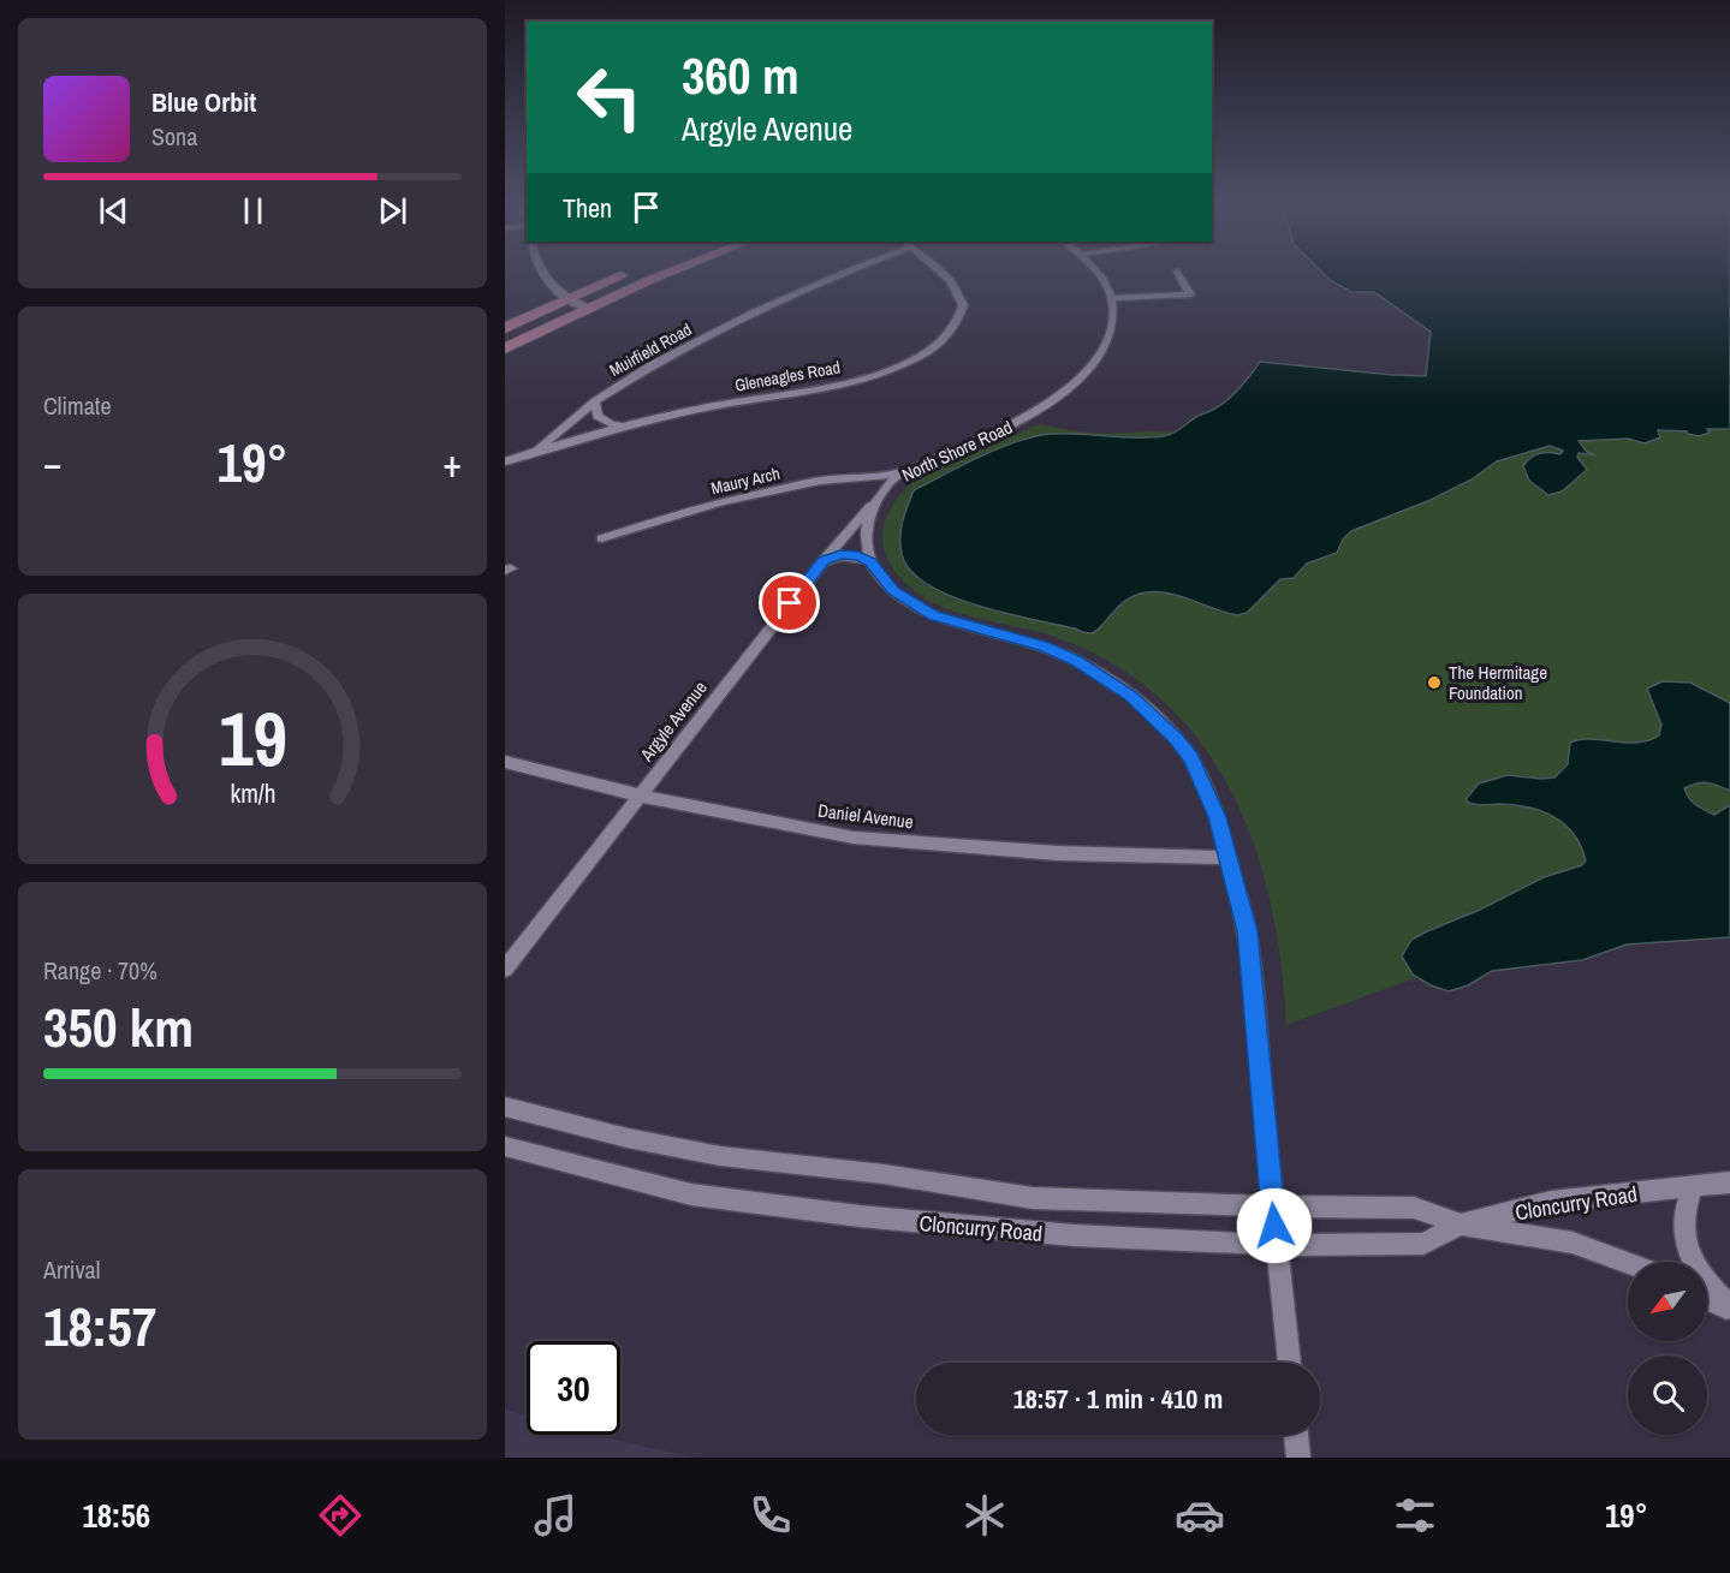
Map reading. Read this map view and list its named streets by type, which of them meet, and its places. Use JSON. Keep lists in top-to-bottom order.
{
  "streets": {
    "street": [
      "Muirfield Road",
      "Gleneagles Road",
      "North Shore Road",
      "Maury Arch",
      "Argyle Avenue",
      "Daniel Avenue",
      "Cloncurry Road"
    ]
  },
  "crossings": [
    ["Muirfield Road", "Gleneagles Road"],
    ["North Shore Road", "Maury Arch"],
    ["North Shore Road", "Argyle Avenue"],
    ["Argyle Avenue", "Daniel Avenue"]
  ],
  "places": ["The Hermitage Foundation"],
  "north": "bottom left",
  "page": {
    "turn": ["360 m", "Argyle Avenue"],
    "song": ["Blue Orbit", "Sona"],
    "then": "Then",
    "tile": [
      "Climate",
      ["Range · 70%", "350 km"],
      ["Arrival", "18:57"]
    ],
    "heat": ["−", "19°", "+"],
    "limit": "30",
    "trip": "18:57 · 1 min · 410 m",
    "tabs": ["18:56", "19°"],
    "gauge": ["19", "km/h"]
  }
}
